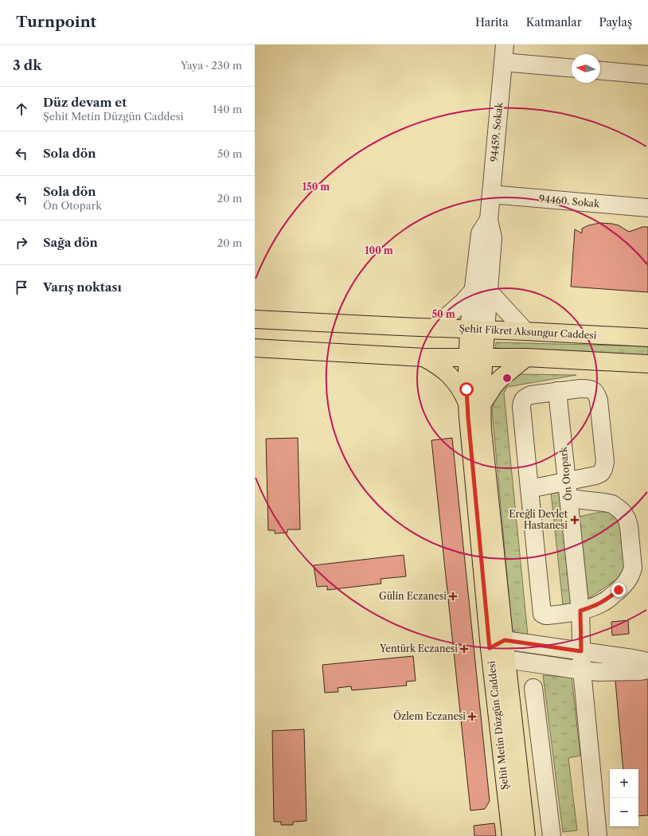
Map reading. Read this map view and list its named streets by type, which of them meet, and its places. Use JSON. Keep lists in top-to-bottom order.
{
  "streets": {
    "main road": ["Şehit Fikret Aksungur Caddesi", "Şehit Metin Düzgün Caddesi"],
    "street": ["94459. Sokak", "94460. Sokak", "Ön Otopark"]
  },
  "crossings": [
    ["94459. Sokak", "94460. Sokak"],
    ["94459. Sokak", "Şehit Fikret Aksungur Caddesi"],
    ["94459. Sokak", "Şehit Metin Düzgün Caddesi"],
    ["Şehit Fikret Aksungur Caddesi", "Şehit Metin Düzgün Caddesi"]
  ],
  "places": {
    "health": [
      "Ereğli Devlet Hastanesi",
      "Gülin Eczanesi",
      "Yentürk Eczanesi",
      "Özlem Eczanesi"
    ]
  },
  "north": "left",
  "page": {
    "header": "Turnpoint",
    "nav": ["Harita", "Katmanlar", "Paylaş"],
    "heading": ["3 dk", "Yaya · 230 m"],
    "list": [
      ["Düz devam et", "Şehit Metin Düzgün Caddesi", "140 m"],
      ["Sola dön", "50 m"],
      ["Sola dön", "Ön Otopark", "20 m"],
      ["Sağa dön", "20 m"],
      "Varış noktası"
    ],
    "map_buttons": ["+", "−"]
  },
  "rings": ["150 m", "100 m", "50 m"]
}
